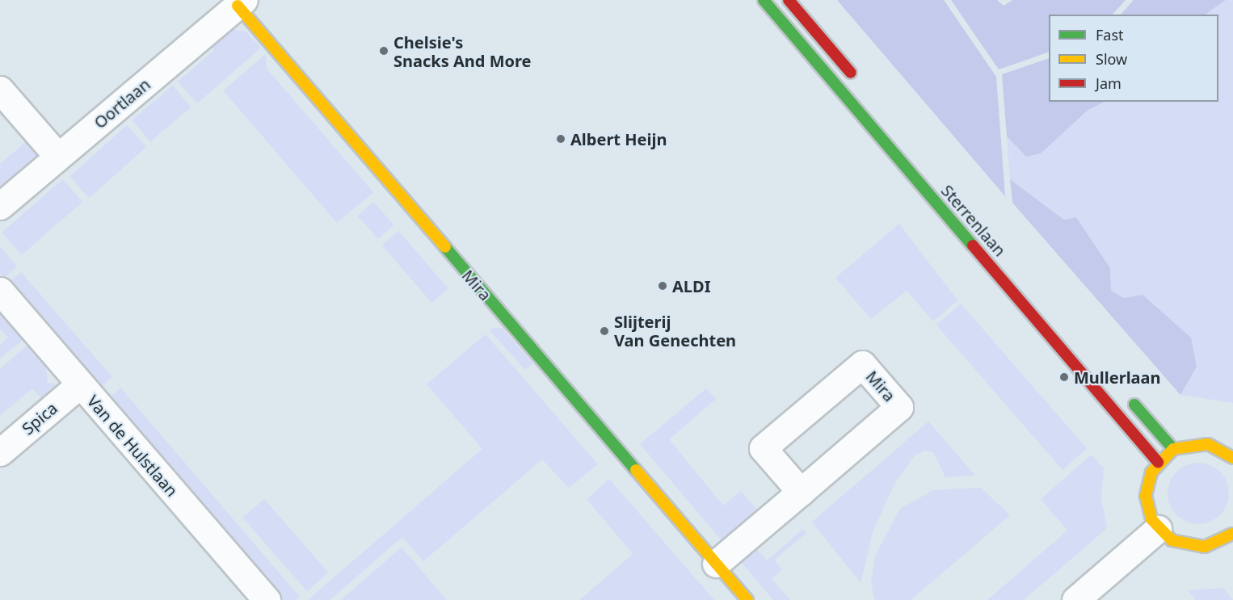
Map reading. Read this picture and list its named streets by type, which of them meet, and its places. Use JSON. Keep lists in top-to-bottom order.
{
  "streets": {
    "street": [
      "Oortlaan",
      "Sterrenlaan",
      "Mira",
      "Spica",
      "Van de Hulstlaan"
    ]
  },
  "crossings": [
    ["Oortlaan", "Mira"],
    ["Spica", "Van de Hulstlaan"]
  ],
  "places": [
    "Chelsie's Snacks And More",
    "Albert Heijn",
    "ALDI",
    "Slijterij Van Genechten",
    "Mullerlaan"
  ],
  "legend": ["Fast", "Slow", "Jam"]
}
